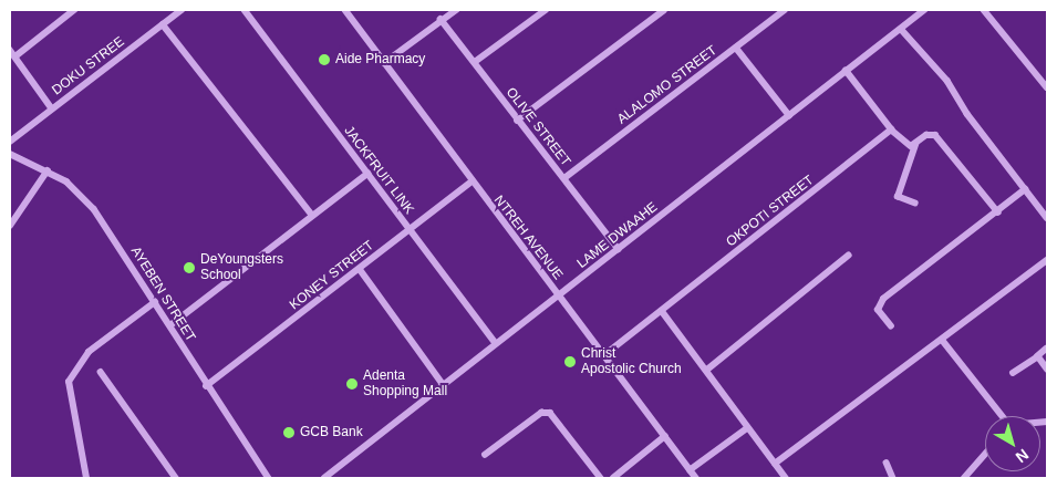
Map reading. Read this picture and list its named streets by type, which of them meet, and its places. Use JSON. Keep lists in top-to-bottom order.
{
  "streets": {
    "street": [
      "DOKU STREE",
      "ALALOMO STREET",
      "OLIVE STREET",
      "JACKFRUIT LINK",
      "OKPOTI STREET",
      "LAME DWAAHE",
      "NTREH AVENUE",
      "KONEY STREET",
      "AYEBEN STREET"
    ]
  },
  "crossings": [
    ["ALALOMO STREET", "OLIVE STREET"],
    ["OLIVE STREET", "LAME DWAAHE"],
    ["JACKFRUIT LINK", "LAME DWAAHE"],
    ["JACKFRUIT LINK", "KONEY STREET"],
    ["OKPOTI STREET", "NTREH AVENUE"],
    ["LAME DWAAHE", "NTREH AVENUE"],
    ["NTREH AVENUE", "KONEY STREET"],
    ["KONEY STREET", "AYEBEN STREET"]
  ],
  "places": [
    "Aide Pharmacy",
    "DeYoungsters School",
    "Christ Apostolic Church",
    "Adenta Shopping Mall",
    "GCB Bank"
  ],
  "north": "bottom right"
}
